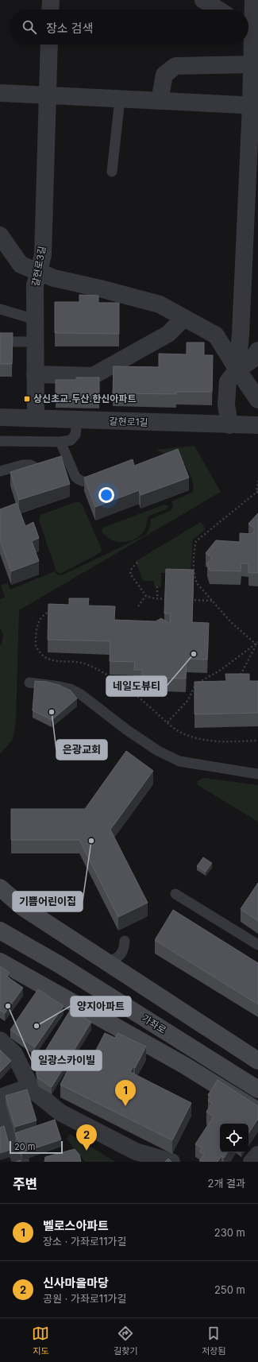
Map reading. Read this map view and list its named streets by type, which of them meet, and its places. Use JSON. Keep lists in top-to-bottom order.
{
  "streets": {
    "main road": ["가좌로"],
    "street": ["갈현로3길", "갈현로1길"]
  },
  "crossings": [
    ["갈현로3길", "갈현로1길"]
  ],
  "places": {
    "transit": ["상신초교.두산.한신아파트"],
    "other": [
      "네일도뷰티",
      "은광교회",
      "기쁨어린이집",
      "일광스카이빌",
      "양지아파트"
    ]
  },
  "scale_bar": "20 m",
  "page": {
    "search": "장소 검색",
    "pins": ["1", "2"],
    "scale": "20 m",
    "heading": ["주변", "2개 결과"],
    "list": [
      {
        "mark": "1",
        "name": "벨로스아파트",
        "note": "장소 · 가좌로11가길",
        "value": "230 m"
      },
      {
        "mark": "2",
        "name": "신사마을마당",
        "note": "공원 · 가좌로11가길",
        "value": "250 m"
      }
    ],
    "nav": ["지도", "길찾기", "저장됨"]
  }
}
